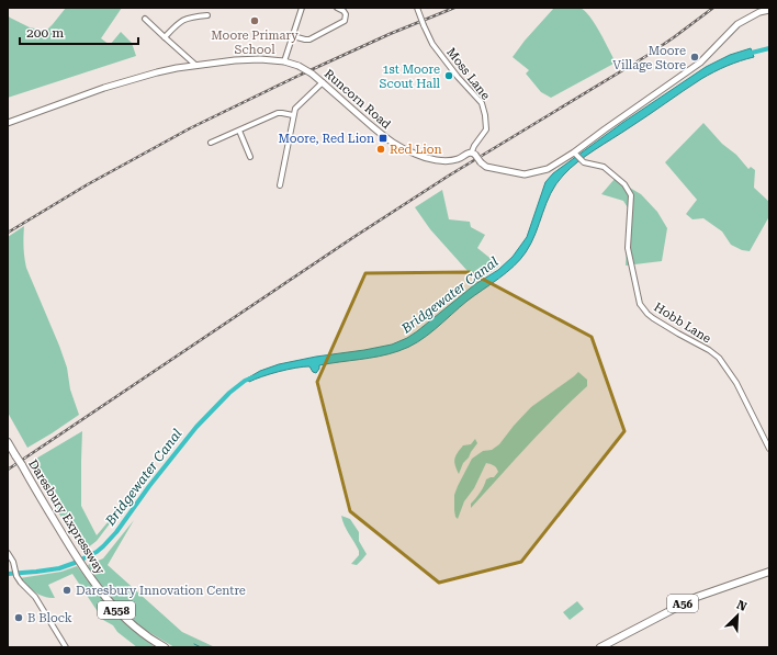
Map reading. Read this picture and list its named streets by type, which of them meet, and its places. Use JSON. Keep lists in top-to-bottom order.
{
  "streets": {
    "main road": ["Daresbury Expressway", "A56", "A558"],
    "street": ["Moss Lane", "Runcorn Road", "Hobb Lane"]
  },
  "crossings": [
    ["Moss Lane", "Runcorn Road"]
  ],
  "water": ["Bridgewater Canal"],
  "places": {
    "other": [
      "Moore Primary School",
      "Moore Village Store",
      "1st Moore Scout Hall",
      "Red Lion",
      "Daresbury Innovation Centre",
      "B Block"
    ],
    "transit": ["Moore, Red Lion"]
  },
  "scale_bar": "200 m",
  "north": "top right"
}
